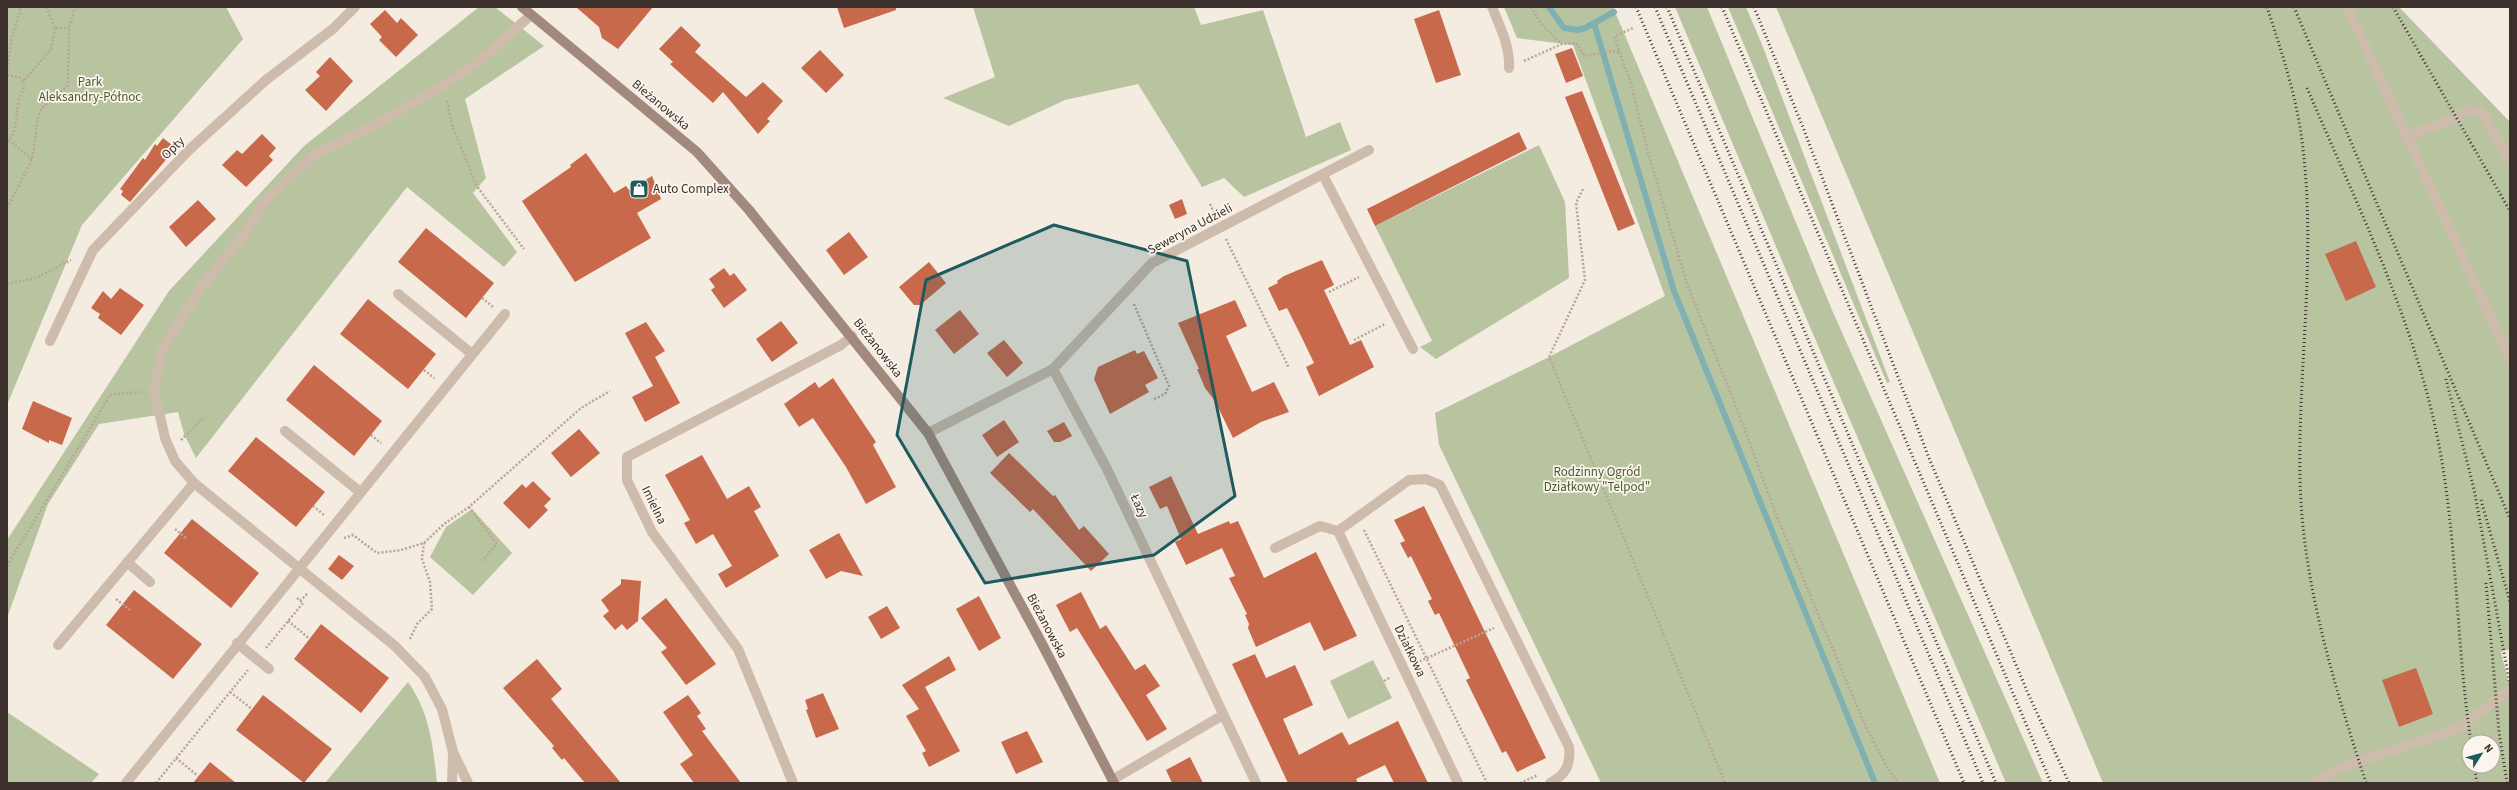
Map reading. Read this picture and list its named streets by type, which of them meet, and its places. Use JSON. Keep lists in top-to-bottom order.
{
  "streets": {
    "street": [
      "Bieżanowska",
      "Opty",
      "Seweryna Udzieli",
      "Imielna",
      "Łazy",
      "Działkowa"
    ]
  },
  "crossings": [
    ["Bieżanowska", "Imielna"],
    ["Seweryna Udzieli", "Łazy"]
  ],
  "parks": ["Park Aleksandry-Północ", "Rodzinny Ogród Działkowy \"Telpod\""],
  "places": {
    "shop": ["Auto Complex"]
  },
  "north": "top right"
}
